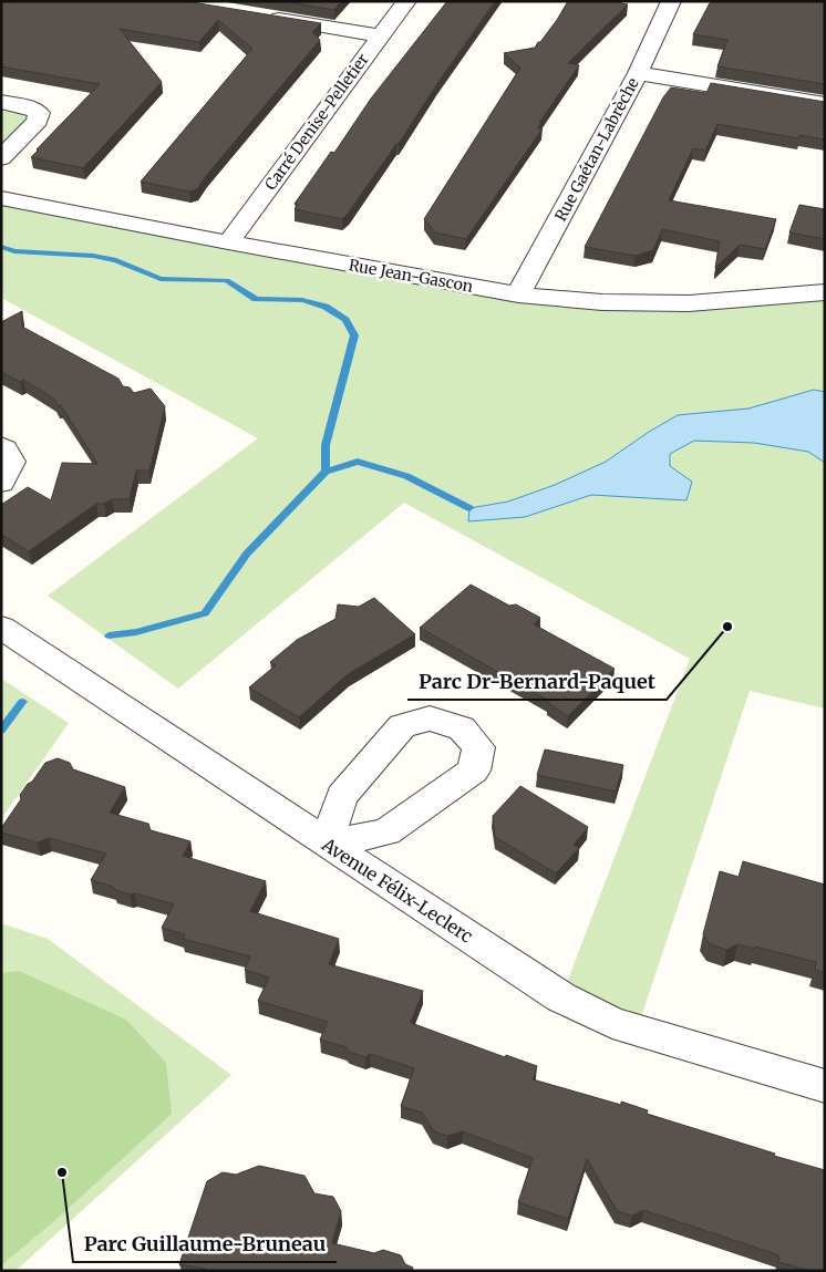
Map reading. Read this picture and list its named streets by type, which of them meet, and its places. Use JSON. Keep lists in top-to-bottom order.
{
  "streets": {
    "street": [
      "Carré Denise-Pelletier",
      "Rue Gaétan-Labrèche",
      "Rue Jean-Gascon",
      "Avenue Félix-Leclerc"
    ]
  },
  "crossings": [
    ["Carré Denise-Pelletier", "Rue Jean-Gascon"],
    ["Rue Gaétan-Labrèche", "Rue Jean-Gascon"]
  ],
  "places": ["Parc Dr-Bernard-Paquet", "Parc Guillaume-Bruneau"]
}
